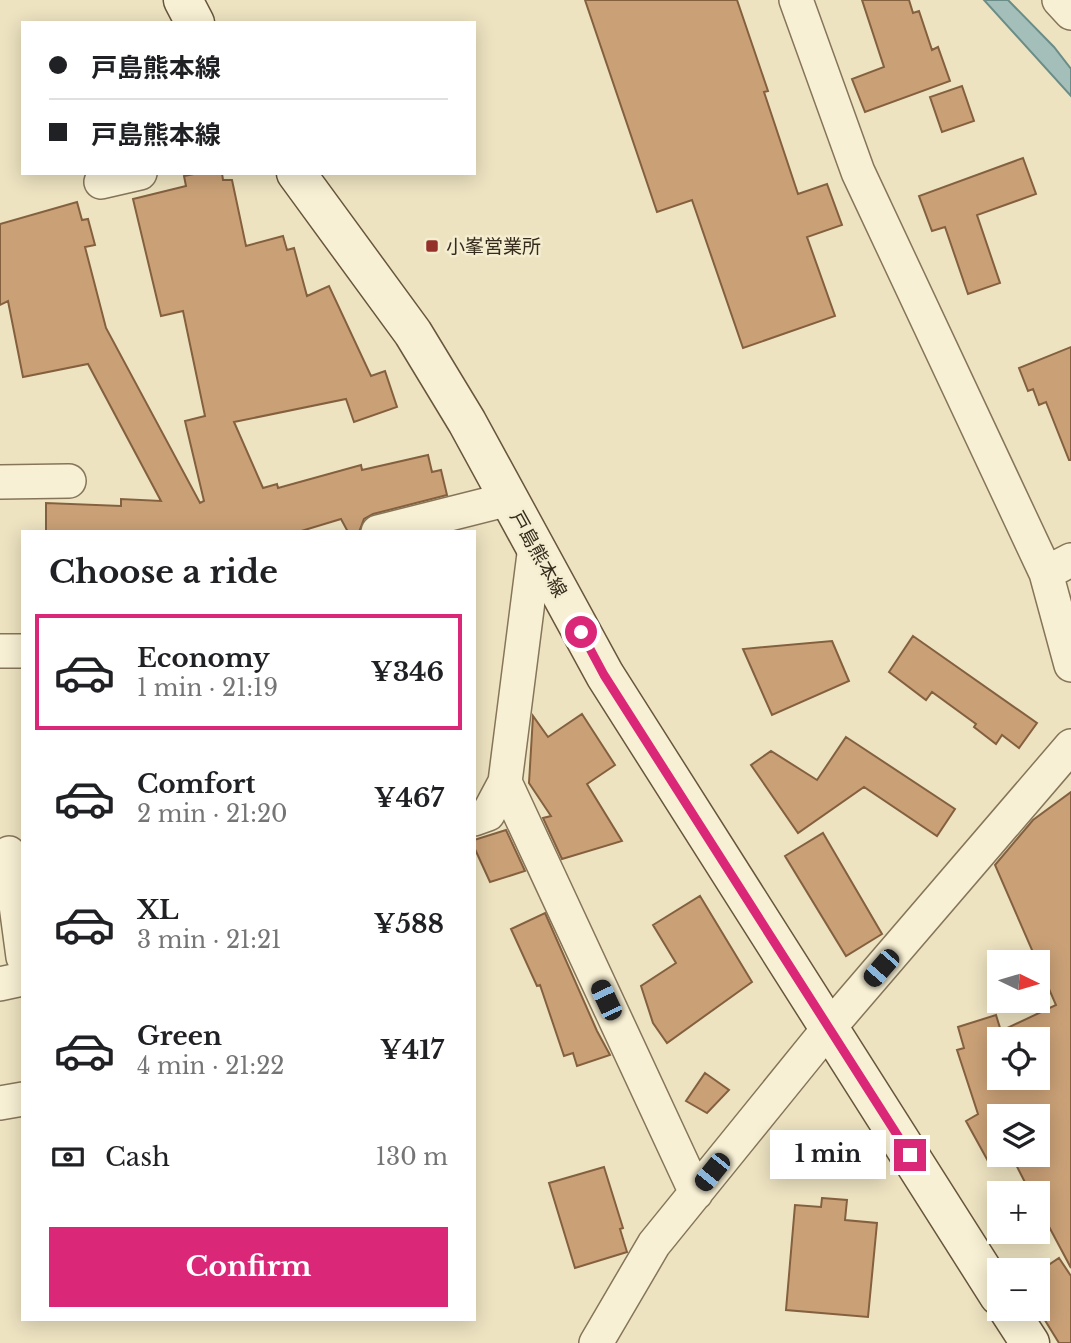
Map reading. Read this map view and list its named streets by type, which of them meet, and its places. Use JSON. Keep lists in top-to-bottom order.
{
  "streets": {
    "main road": ["戸島熊本線"]
  },
  "places": {
    "transit": ["小峯営業所"]
  },
  "north": "right",
  "page": {
    "banner": ["戸島熊本線", "戸島熊本線"],
    "heading": "Choose a ride",
    "list": [
      {
        "name": "Economy",
        "note": "1 min · 21:19",
        "value": "¥346"
      },
      {
        "name": "Comfort",
        "note": "2 min · 21:20",
        "value": "¥467"
      },
      {
        "name": "XL",
        "note": "3 min · 21:21",
        "value": "¥588"
      },
      {
        "name": "Green",
        "note": "4 min · 21:22",
        "value": "¥417"
      }
    ],
    "map_buttons": ["+", "−"],
    "pay": ["Cash", "130 m"],
    "bubble": "1 min",
    "buttons": "Confirm"
  }
}
